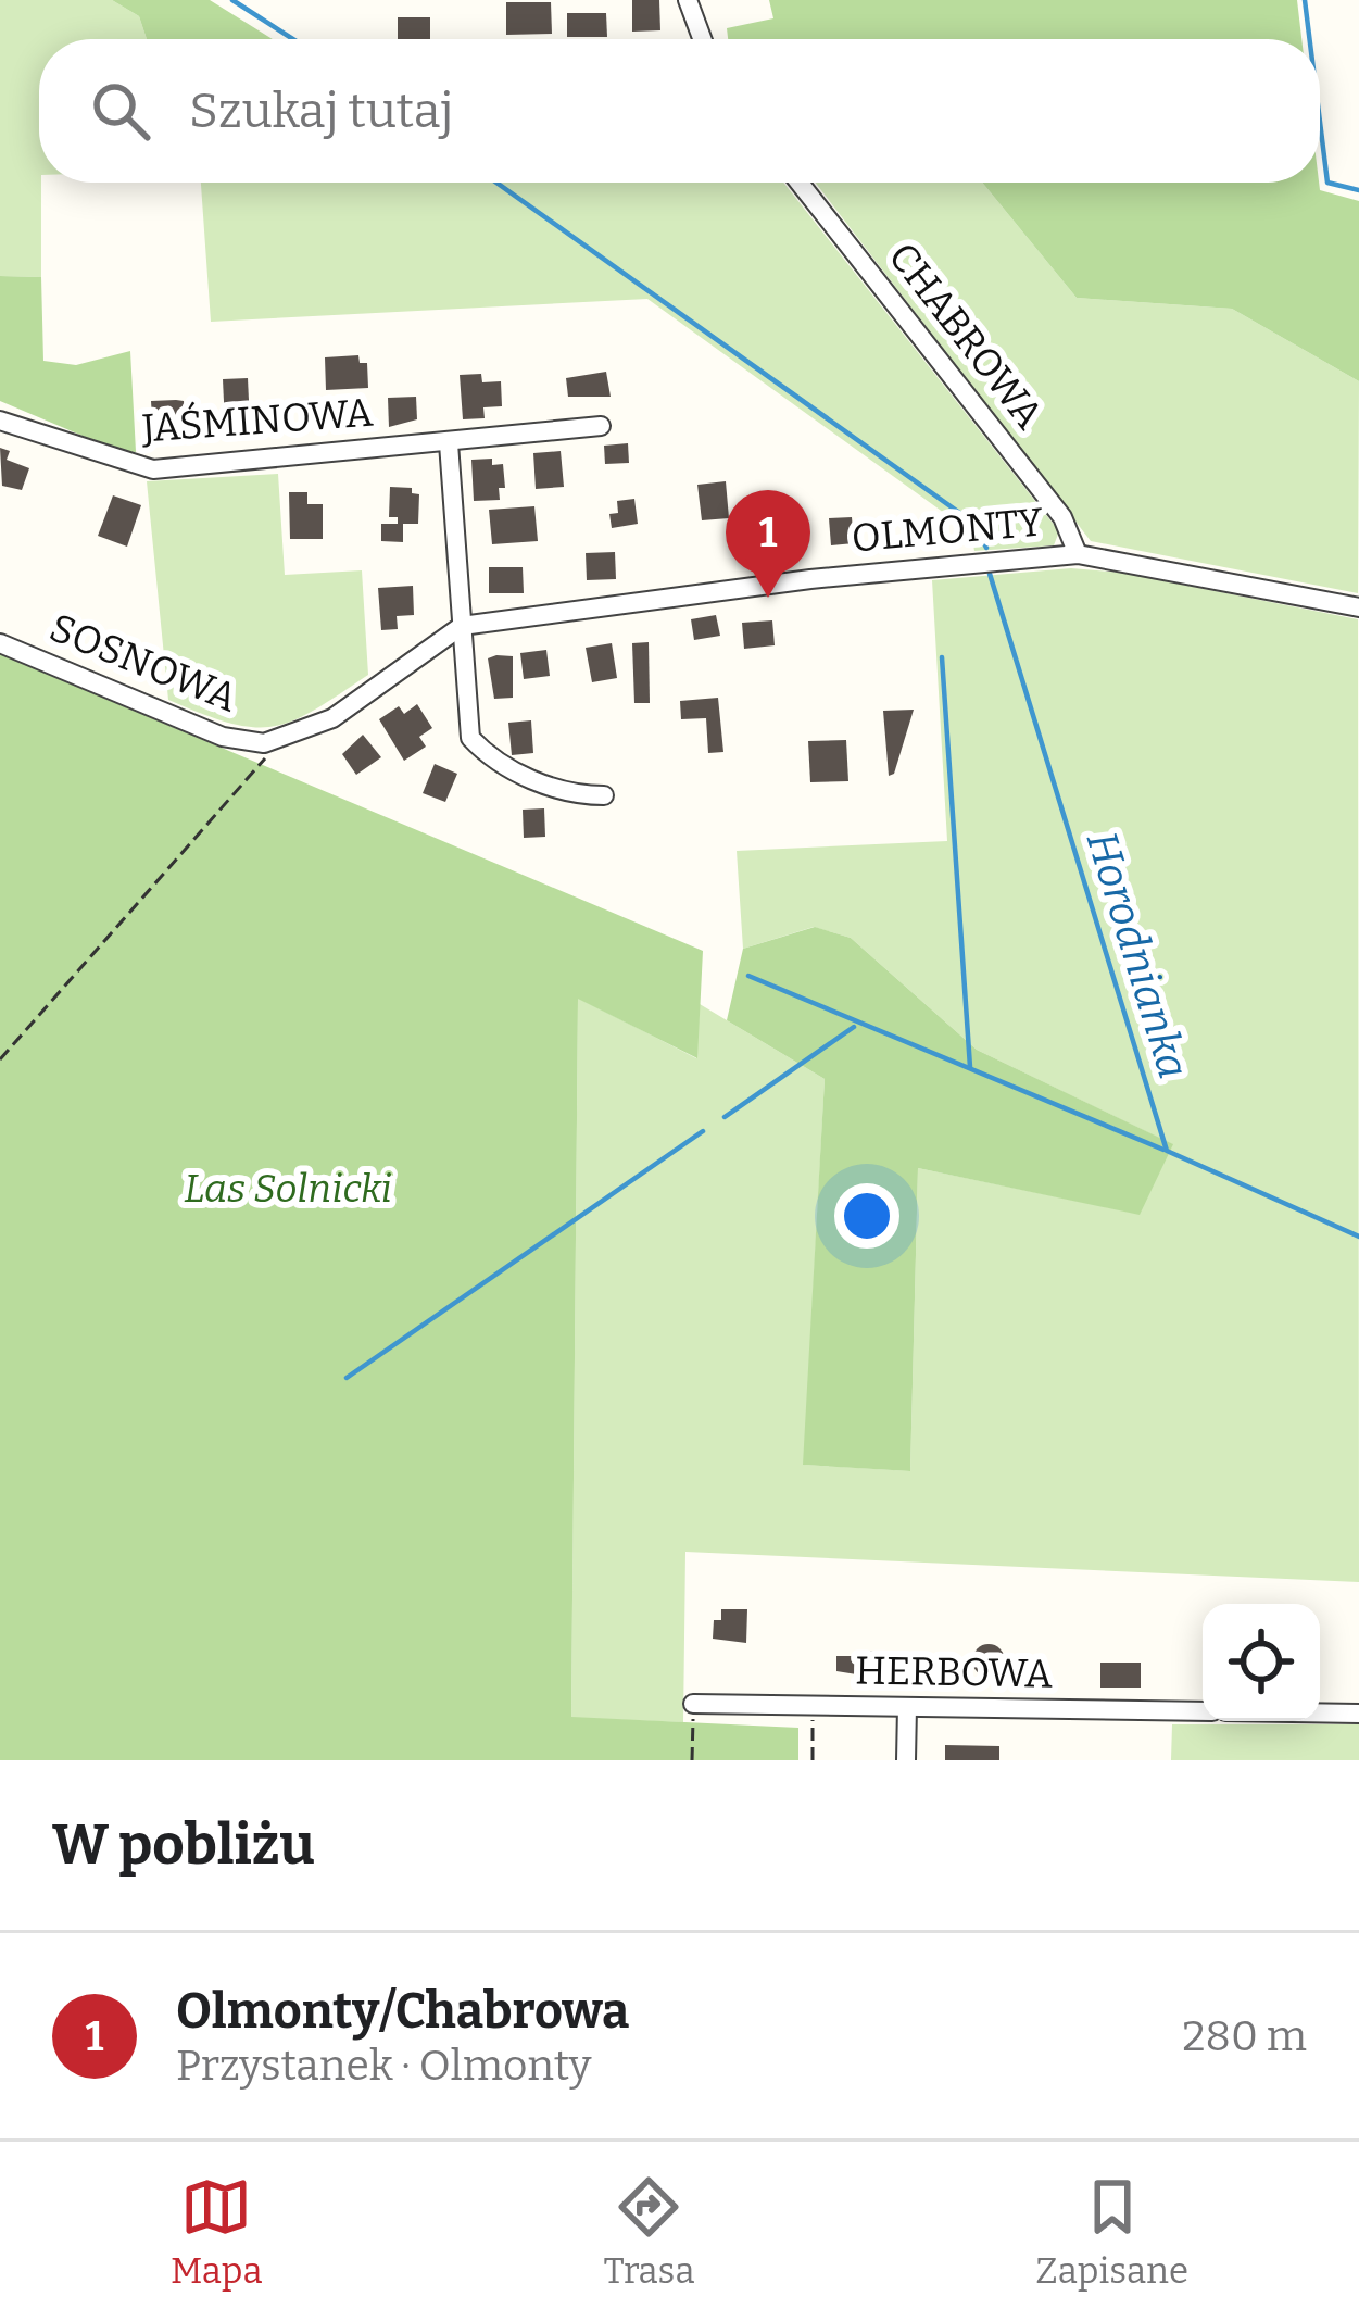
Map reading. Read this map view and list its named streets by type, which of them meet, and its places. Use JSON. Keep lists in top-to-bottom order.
{
  "streets": {
    "street": [
      "CHABROWA",
      "JAŚMINOWA",
      "OLMONTY",
      "SOSNOWA",
      "HERBOWA"
    ]
  },
  "crossings": [
    ["CHABROWA", "OLMONTY"],
    ["OLMONTY", "SOSNOWA"]
  ],
  "water": ["Horodnianka"],
  "parks": ["Las Solnicki"],
  "page": {
    "search": "Szukaj tutaj",
    "pins": "1",
    "heading": "W pobliżu",
    "list": [
      {
        "mark": "1",
        "name": "Olmonty/Chabrowa",
        "note": "Przystanek · Olmonty",
        "value": "280 m"
      }
    ],
    "nav": ["Mapa", "Trasa", "Zapisane"]
  }
}
